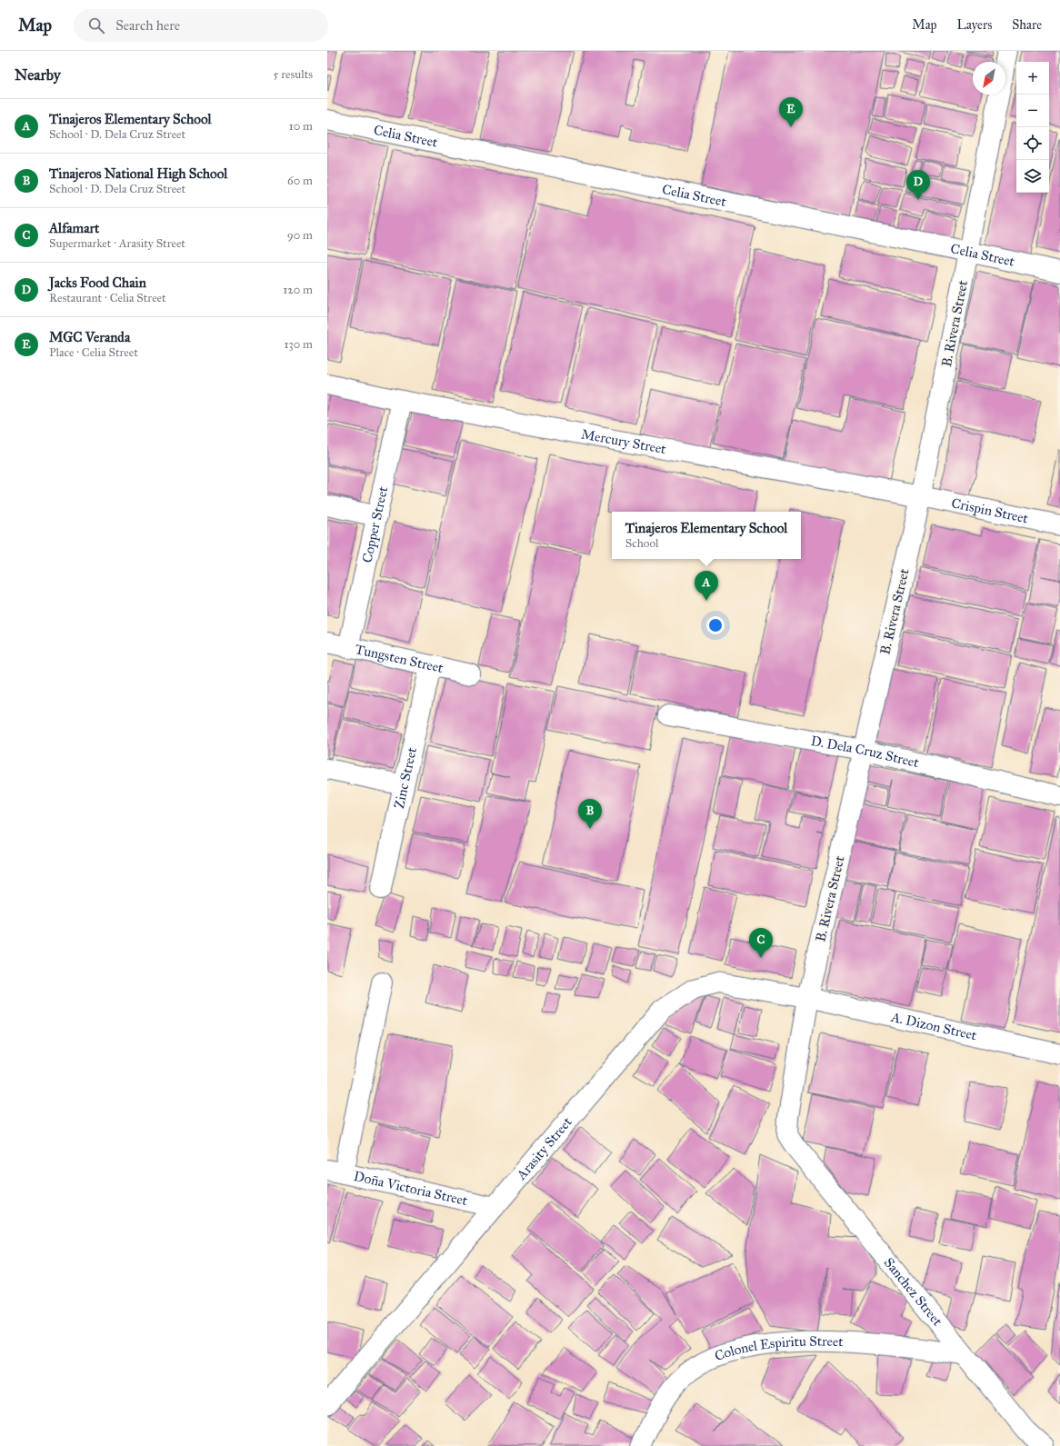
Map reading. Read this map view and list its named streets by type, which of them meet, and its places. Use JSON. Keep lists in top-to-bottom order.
{
  "streets": {
    "street": [
      "Celia Street",
      "B. Rivera Street",
      "Mercury Street",
      "Crispin Street",
      "Copper Street",
      "Tungsten Street",
      "D. Dela Cruz Street",
      "Zinc Street",
      "A. Dizon Street",
      "Arasity Street",
      "Doña Victoria Street",
      "Sanchez Street",
      "Colonel Espiritu Street"
    ]
  },
  "crossings": [
    ["Celia Street", "B. Rivera Street"],
    ["B. Rivera Street", "Mercury Street"],
    ["B. Rivera Street", "Crispin Street"],
    ["B. Rivera Street", "D. Dela Cruz Street"],
    ["B. Rivera Street", "A. Dizon Street"],
    ["B. Rivera Street", "Arasity Street"],
    ["B. Rivera Street", "Sanchez Street"],
    ["Mercury Street", "Crispin Street"],
    ["Mercury Street", "Copper Street"],
    ["Copper Street", "Tungsten Street"],
    ["Tungsten Street", "Zinc Street"],
    ["A. Dizon Street", "Arasity Street"],
    ["Arasity Street", "Doña Victoria Street"],
    ["Sanchez Street", "Colonel Espiritu Street"]
  ],
  "north": "bottom left",
  "page": {
    "header": "Map",
    "search": "Search here",
    "nav": ["Map", "Layers", "Share"],
    "heading": ["Nearby", "5 results"],
    "map_buttons": ["+", "−"],
    "pins": [
      "E",
      "D",
      "A",
      "B",
      "C"
    ],
    "list": [
      {
        "mark": "A",
        "name": "Tinajeros Elementary School",
        "note": "School · D. Dela Cruz Street",
        "value": "10 m"
      },
      {
        "mark": "B",
        "name": "Tinajeros National High School",
        "note": "School · D. Dela Cruz Street",
        "value": "60 m"
      },
      {
        "mark": "C",
        "name": "Alfamart",
        "note": "Supermarket · Arasity Street",
        "value": "90 m"
      },
      {
        "mark": "D",
        "name": "Jacks Food Chain",
        "note": "Restaurant · Celia Street",
        "value": "120 m"
      },
      {
        "mark": "E",
        "name": "MGC Veranda",
        "note": "Place · Celia Street",
        "value": "130 m"
      }
    ],
    "popup": ["Tinajeros Elementary School", "School"]
  }
}
